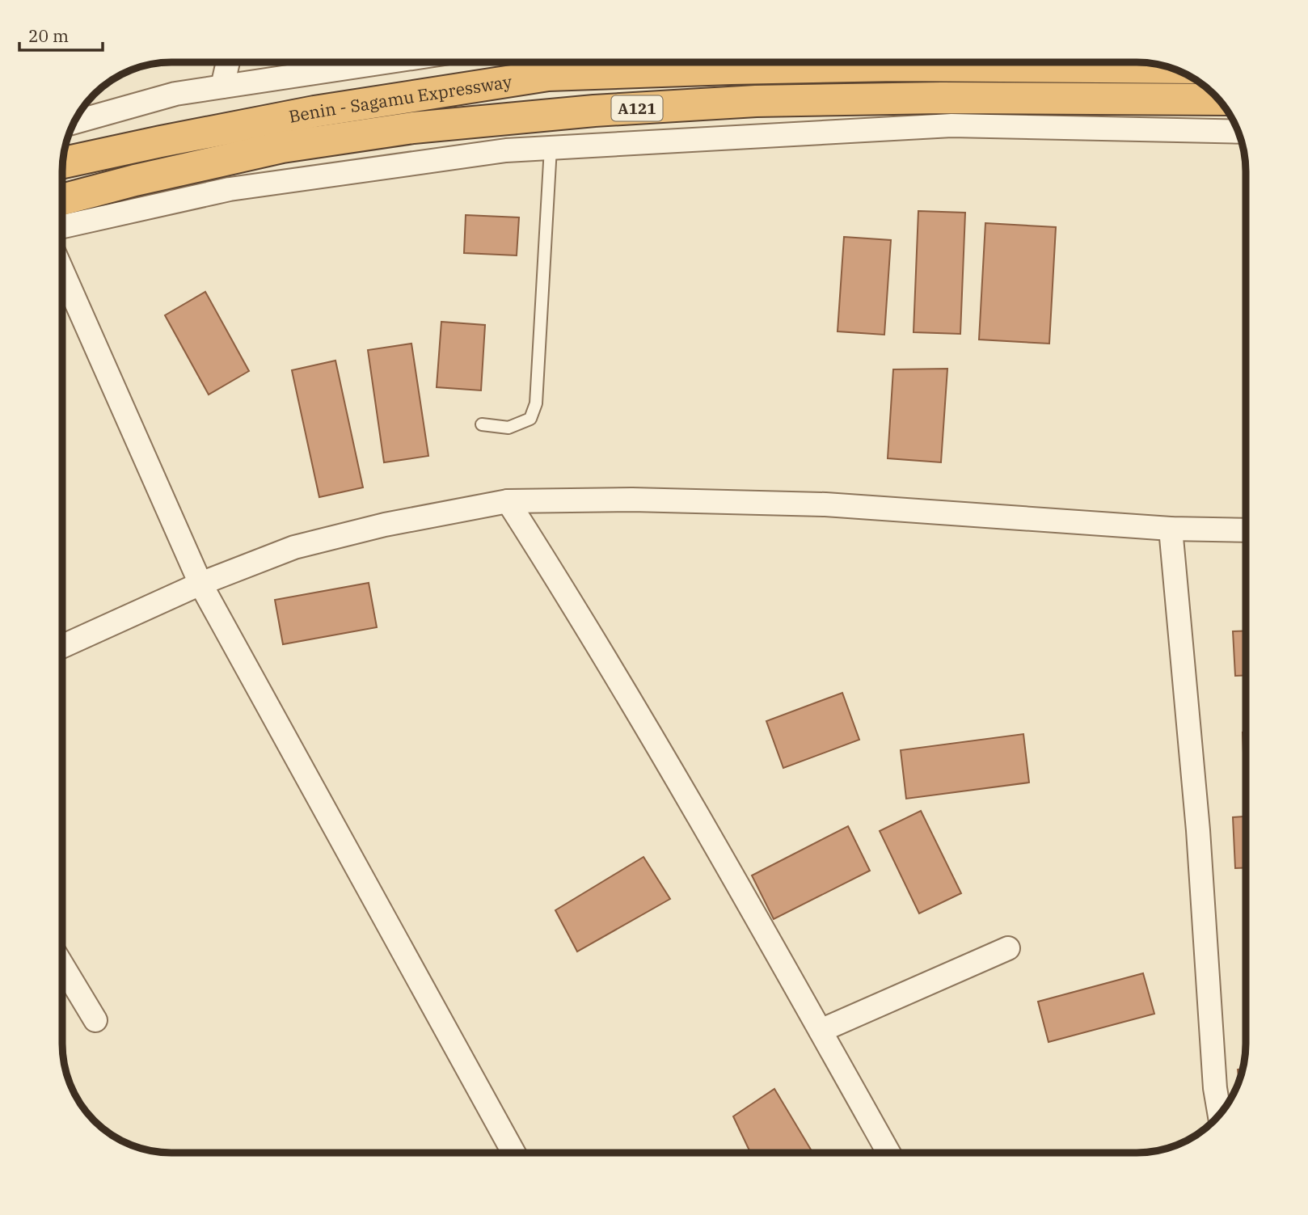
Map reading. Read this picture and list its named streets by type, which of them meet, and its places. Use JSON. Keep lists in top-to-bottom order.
{
  "streets": {
    "highway": ["Benin - Sagamu Expressway", "A121"]
  },
  "scale_bar": "20 m"
}
